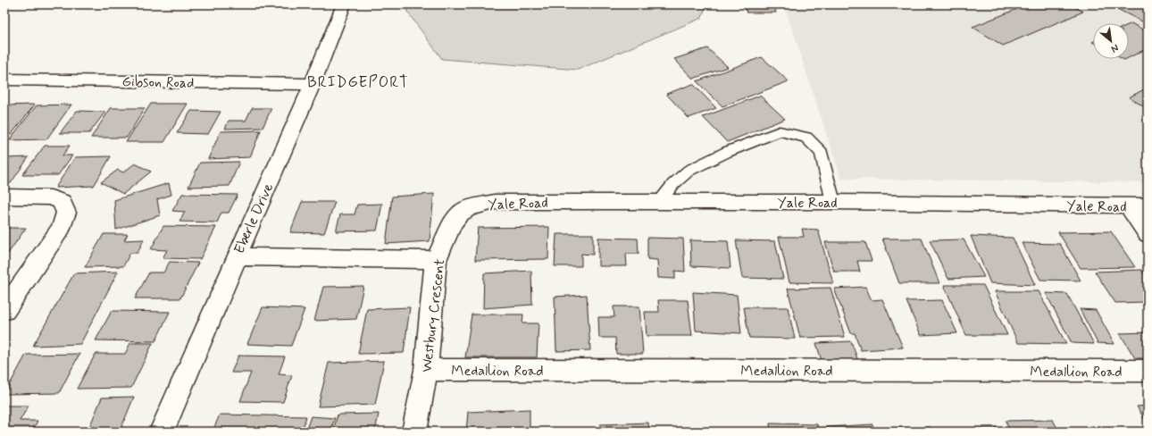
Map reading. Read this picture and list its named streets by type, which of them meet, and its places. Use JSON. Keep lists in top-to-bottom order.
{
  "streets": {
    "street": [
      "Gibson Road",
      "Yale Road",
      "Eberle Drive",
      "Westbury Crescent",
      "Medallion Road"
    ]
  },
  "crossings": [
    ["Gibson Road", "Eberle Drive"],
    ["Yale Road", "Westbury Crescent"],
    ["Westbury Crescent", "Medallion Road"]
  ],
  "districts": ["BRIDGEPORT"],
  "north": "bottom right"
}
